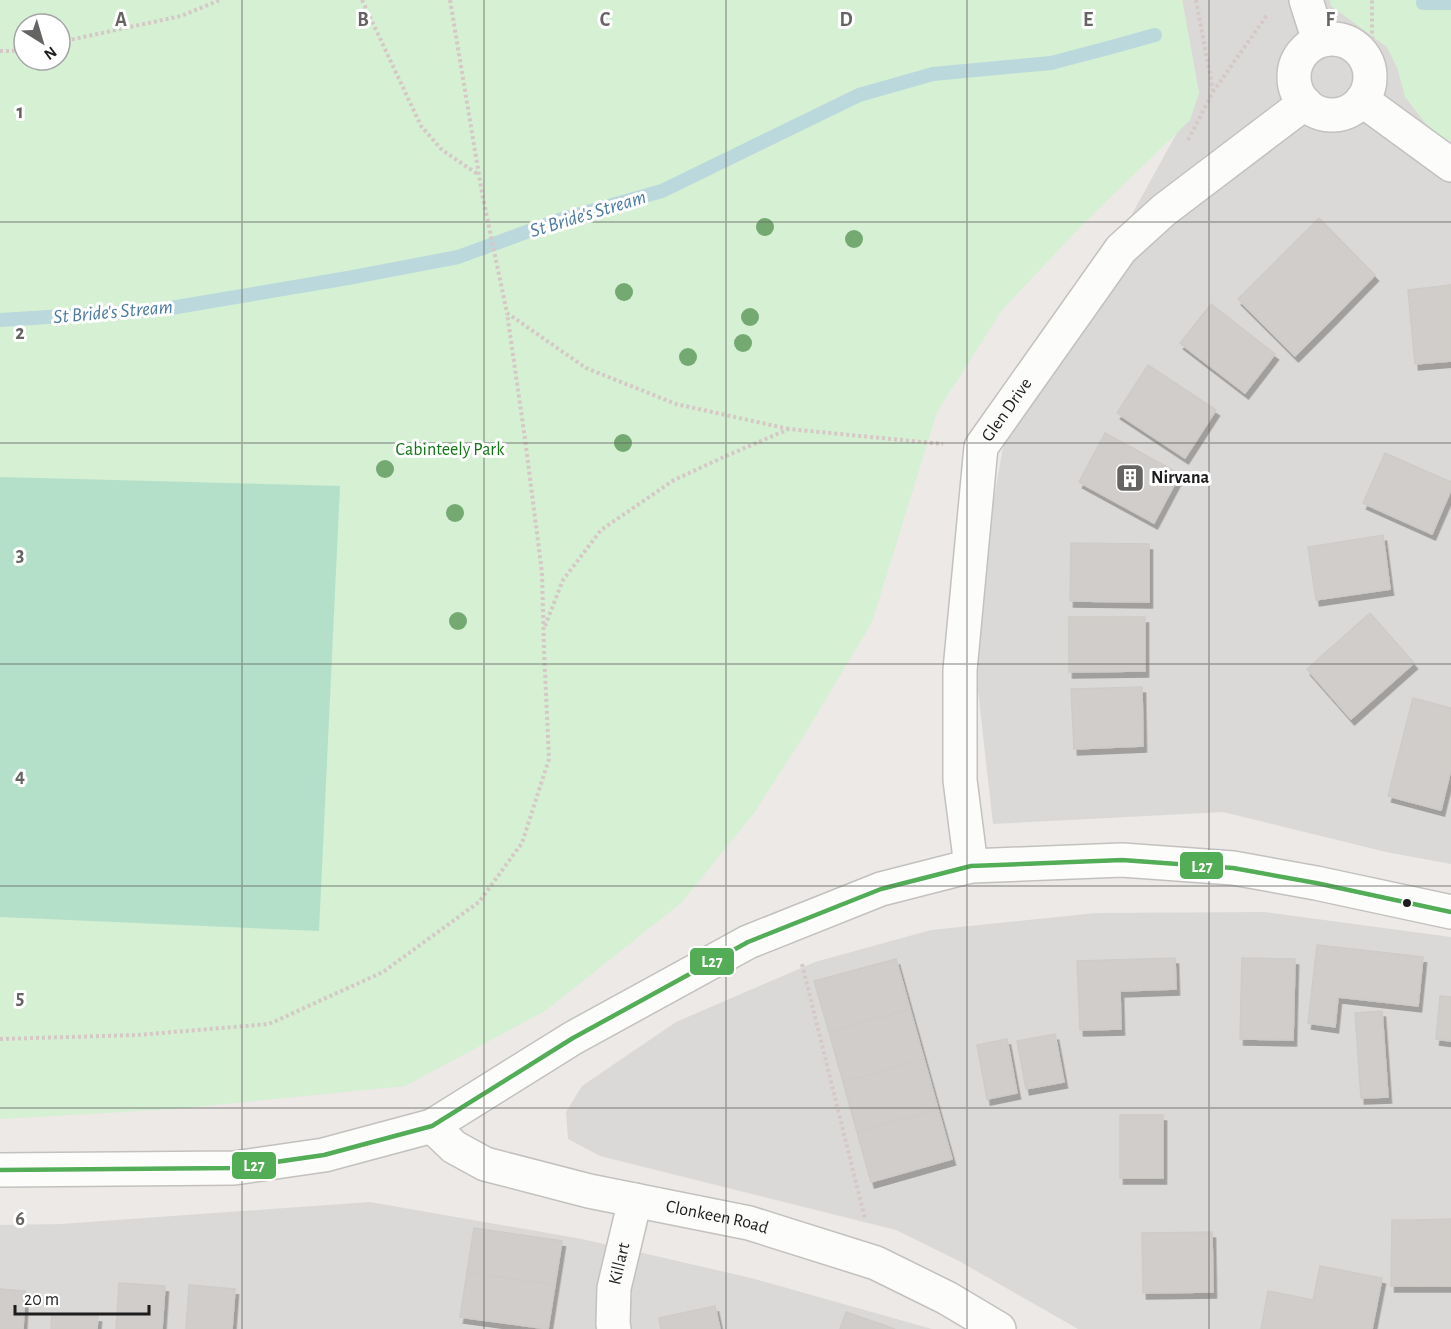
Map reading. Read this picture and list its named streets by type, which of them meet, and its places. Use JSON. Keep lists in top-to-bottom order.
{
  "streets": {
    "street": ["Glen Drive", "Clonkeen Road", "Killart"]
  },
  "crossings": [
    ["Clonkeen Road", "Killart"]
  ],
  "water": ["St Bride's Stream"],
  "parks": ["Cabinteely Park"],
  "places": {
    "building": ["Nirvana"]
  },
  "lines": ["transit line L27"],
  "scale_bar": "20 m",
  "north": "bottom right",
  "grid": {
    "columns": [
      "A",
      "B",
      "C",
      "D",
      "E",
      "F"
    ],
    "rows": [
      "1",
      "2",
      "3",
      "4",
      "5",
      "6"
    ]
  }
}
